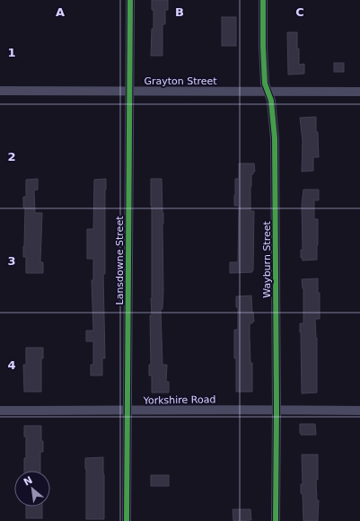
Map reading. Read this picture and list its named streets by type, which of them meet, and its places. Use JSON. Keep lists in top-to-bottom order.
{
  "streets": {
    "street": [
      "Grayton Street",
      "Wayburn Street",
      "Lansdowne Street",
      "Yorkshire Road"
    ]
  },
  "crossings": [
    ["Grayton Street", "Wayburn Street"],
    ["Grayton Street", "Lansdowne Street"],
    ["Wayburn Street", "Yorkshire Road"],
    ["Lansdowne Street", "Yorkshire Road"]
  ],
  "north": "top left",
  "grid": {
    "columns": ["A", "B", "C"],
    "rows": [
      "1",
      "2",
      "3",
      "4"
    ]
  }
}
